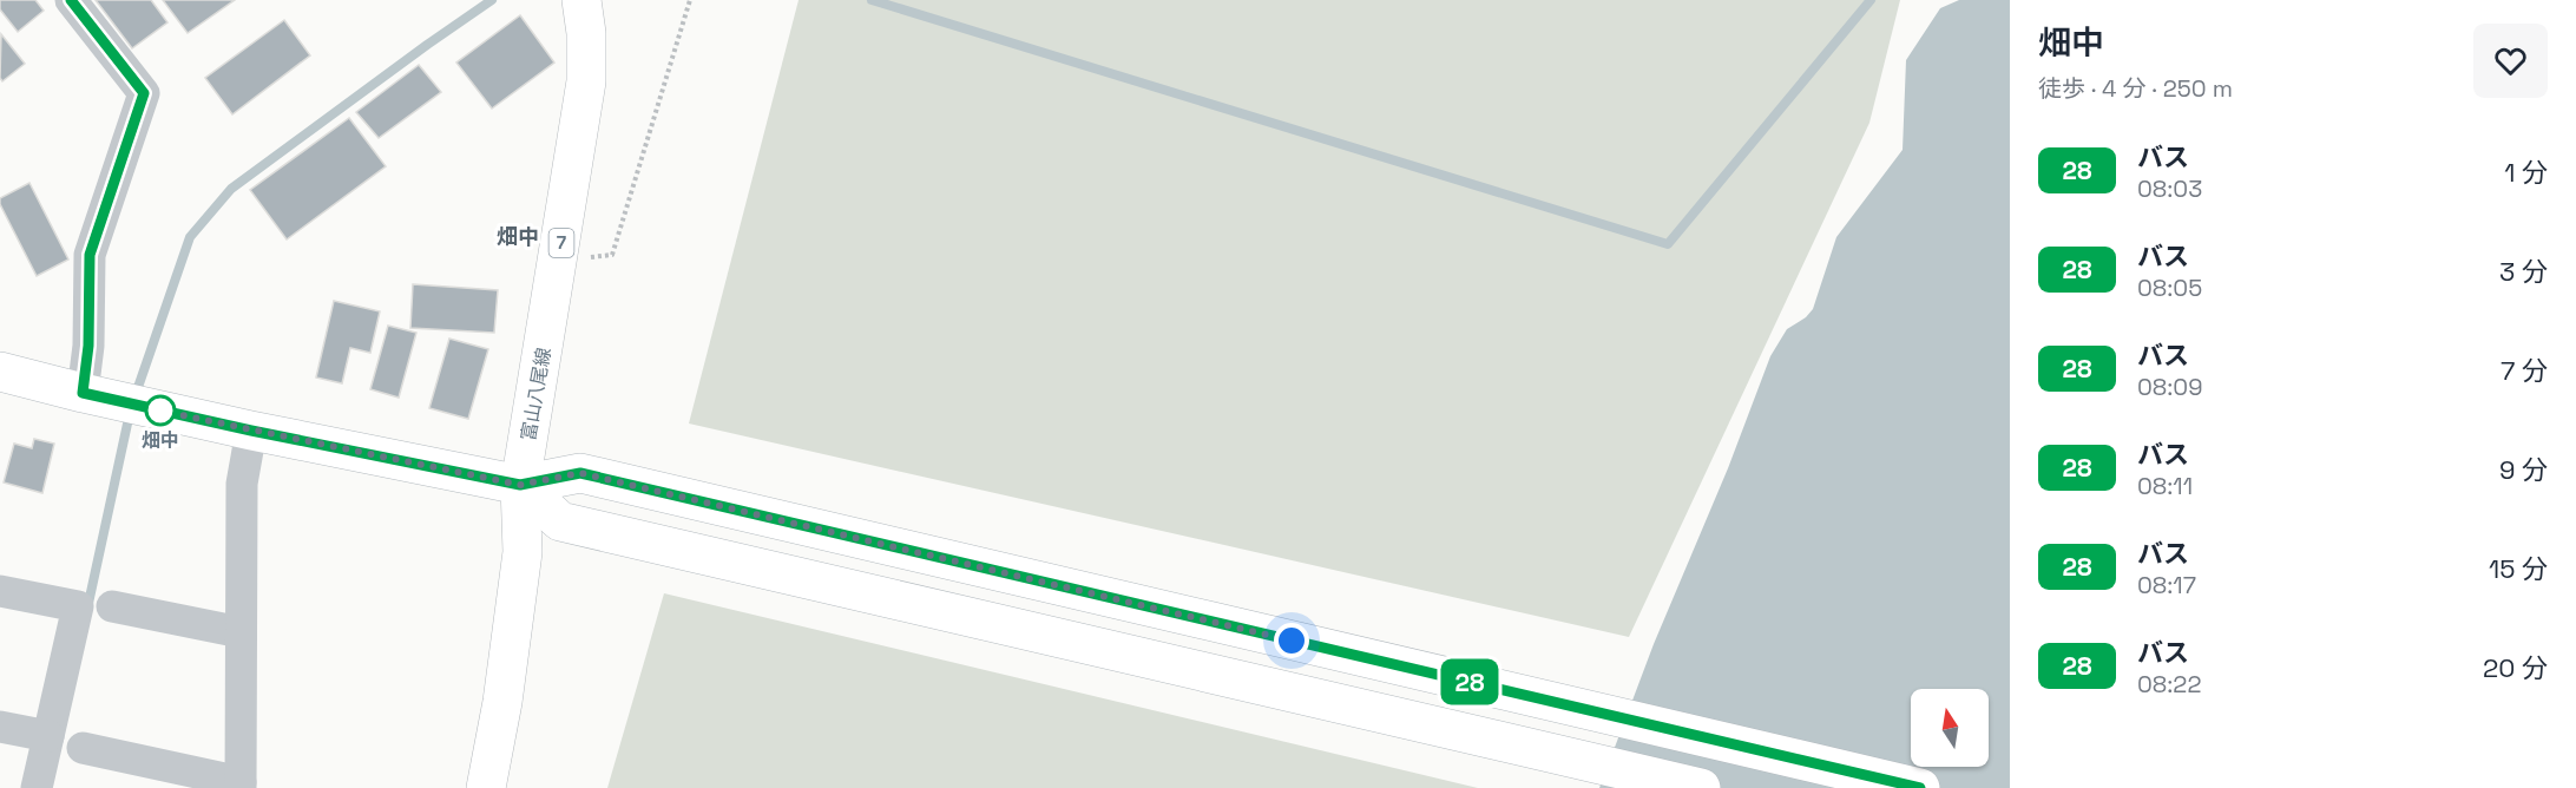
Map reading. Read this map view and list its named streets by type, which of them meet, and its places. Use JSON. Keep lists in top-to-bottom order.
{
  "streets": {
    "street": ["7", "富山八尾線"]
  },
  "districts": ["畑中"],
  "places": ["畑中"],
  "lines": ["bus line 28"],
  "north": "top",
  "page": {
    "on_map": "28",
    "heading": ["畑中", "徒歩 · 4 分 · 250 m"],
    "list": [
      {
        "mark": "28",
        "name": "バス",
        "note": "08:03",
        "value": "1 分"
      },
      {
        "mark": "28",
        "name": "バス",
        "note": "08:05",
        "value": "3 分"
      },
      {
        "mark": "28",
        "name": "バス",
        "note": "08:09",
        "value": "7 分"
      },
      {
        "mark": "28",
        "name": "バス",
        "note": "08:11",
        "value": "9 分"
      },
      {
        "mark": "28",
        "name": "バス",
        "note": "08:17",
        "value": "15 分"
      },
      {
        "mark": "28",
        "name": "バス",
        "note": "08:22",
        "value": "20 分"
      }
    ]
  }
}
